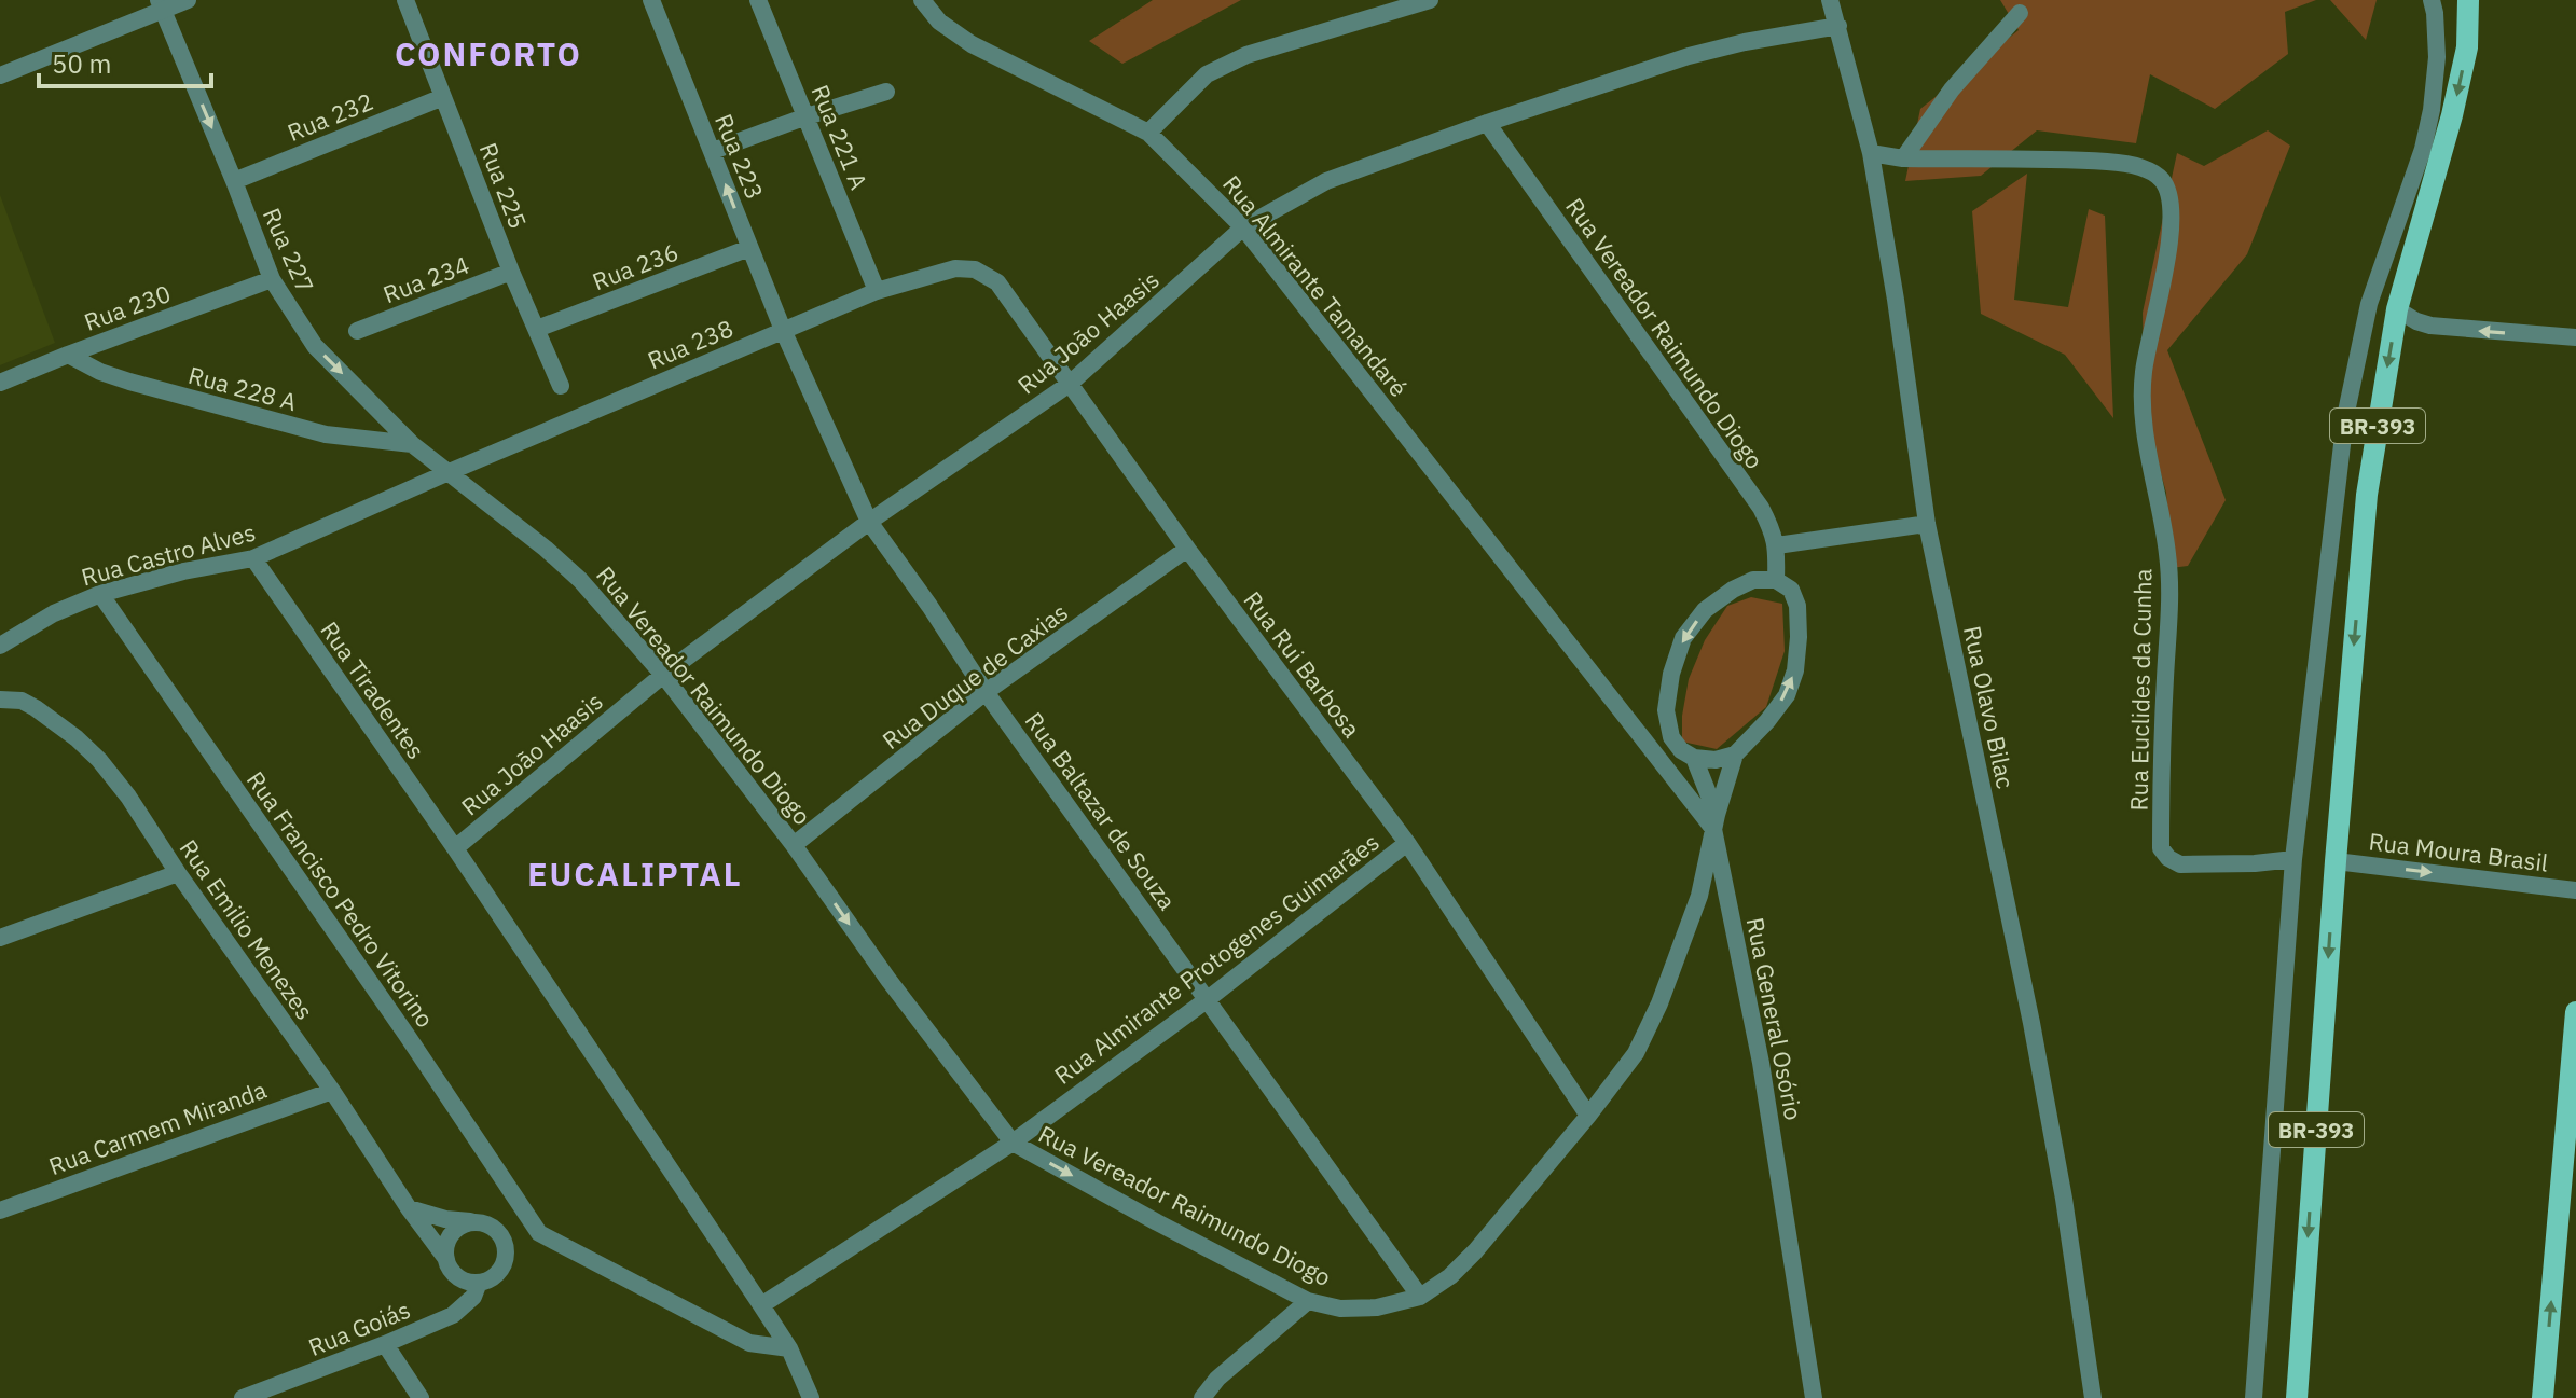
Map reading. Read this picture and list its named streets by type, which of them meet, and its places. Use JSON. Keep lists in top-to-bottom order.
{
  "streets": {
    "main road": ["BR-393"],
    "street": [
      "Rua 232",
      "Rua 221 A",
      "Rua 223",
      "Rua 225",
      "Rua 227",
      "Rua 236",
      "Rua 234",
      "Rua Almirante Tamandaré",
      "Rua 230",
      "Rua João Haasis",
      "Rua Vereador Raimundo Diogo",
      "Rua 238",
      "Rua 228 A",
      "Rua Castro Alves",
      "Rua Rui Barbosa",
      "Rua Duque de Caxias",
      "Rua Tiradentes",
      "Rua Euclides da Cunha",
      "Rua Olavo Bilac",
      "Rua Baltazar de Souza",
      "Rua Moura Brasil",
      "Rua Francisco Pedro Vitorino",
      "Rua Emilio Menezes",
      "Rua Almirante Protogenes Guimarães",
      "Rua General Osório",
      "Rua Carmem Miranda",
      "Rua Goiás"
    ]
  },
  "crossings": [
    ["Rua 232", "Rua 225"],
    ["Rua 232", "Rua 227"],
    ["Rua 221 A", "Rua 238"],
    ["Rua 223", "Rua 236"],
    ["Rua 223", "Rua 238"],
    ["Rua 223", "Rua Baltazar de Souza"],
    ["Rua 225", "Rua 236"],
    ["Rua 225", "Rua 234"],
    ["Rua 227", "Rua 230"],
    ["Rua 227", "Rua Vereador Raimundo Diogo"],
    ["Rua 227", "Rua 238"],
    ["Rua 227", "Rua 228 A"],
    ["Rua 227", "Rua Castro Alves"],
    ["Rua Almirante Tamandaré", "Rua João Haasis"],
    ["Rua Almirante Tamandaré", "Rua General Osório"],
    ["Rua 230", "Rua 228 A"],
    ["Rua João Haasis", "Rua Vereador Raimundo Diogo"],
    ["Rua João Haasis", "Rua Rui Barbosa"],
    ["Rua João Haasis", "Rua Tiradentes"],
    ["Rua João Haasis", "Rua Olavo Bilac"],
    ["Rua João Haasis", "Rua Baltazar de Souza"],
    ["Rua Vereador Raimundo Diogo", "Rua 238"],
    ["Rua Vereador Raimundo Diogo", "Rua Castro Alves"],
    ["Rua Vereador Raimundo Diogo", "Rua Rui Barbosa"],
    ["Rua Vereador Raimundo Diogo", "Rua Duque de Caxias"],
    ["Rua Vereador Raimundo Diogo", "Rua Baltazar de Souza"],
    ["Rua Vereador Raimundo Diogo", "Rua Almirante Protogenes Guimarães"],
    ["Rua Vereador Raimundo Diogo", "Rua General Osório"],
    ["Rua 238", "Rua Castro Alves"],
    ["Rua 238", "Rua Rui Barbosa"],
    ["Rua 238", "Rua Baltazar de Souza"],
    ["BR-393", "Rua Moura Brasil"],
    ["Rua Castro Alves", "Rua Tiradentes"],
    ["Rua Castro Alves", "Rua Francisco Pedro Vitorino"],
    ["Rua Rui Barbosa", "Rua Duque de Caxias"],
    ["Rua Rui Barbosa", "Rua Almirante Protogenes Guimarães"],
    ["Rua Duque de Caxias", "Rua Baltazar de Souza"],
    ["Rua Tiradentes", "Rua Almirante Protogenes Guimarães"],
    ["Rua Euclides da Cunha", "Rua Olavo Bilac"],
    ["Rua Baltazar de Souza", "Rua Almirante Protogenes Guimarães"],
    ["Rua Emilio Menezes", "Rua Carmem Miranda"],
    ["Rua Emilio Menezes", "Rua Goiás"]
  ],
  "one_way": ["Rua 227", "Rua Moura Brasil"],
  "districts": ["CONFORTO", "EUCALIPTAL"],
  "scale_bar": "50 m"
}
